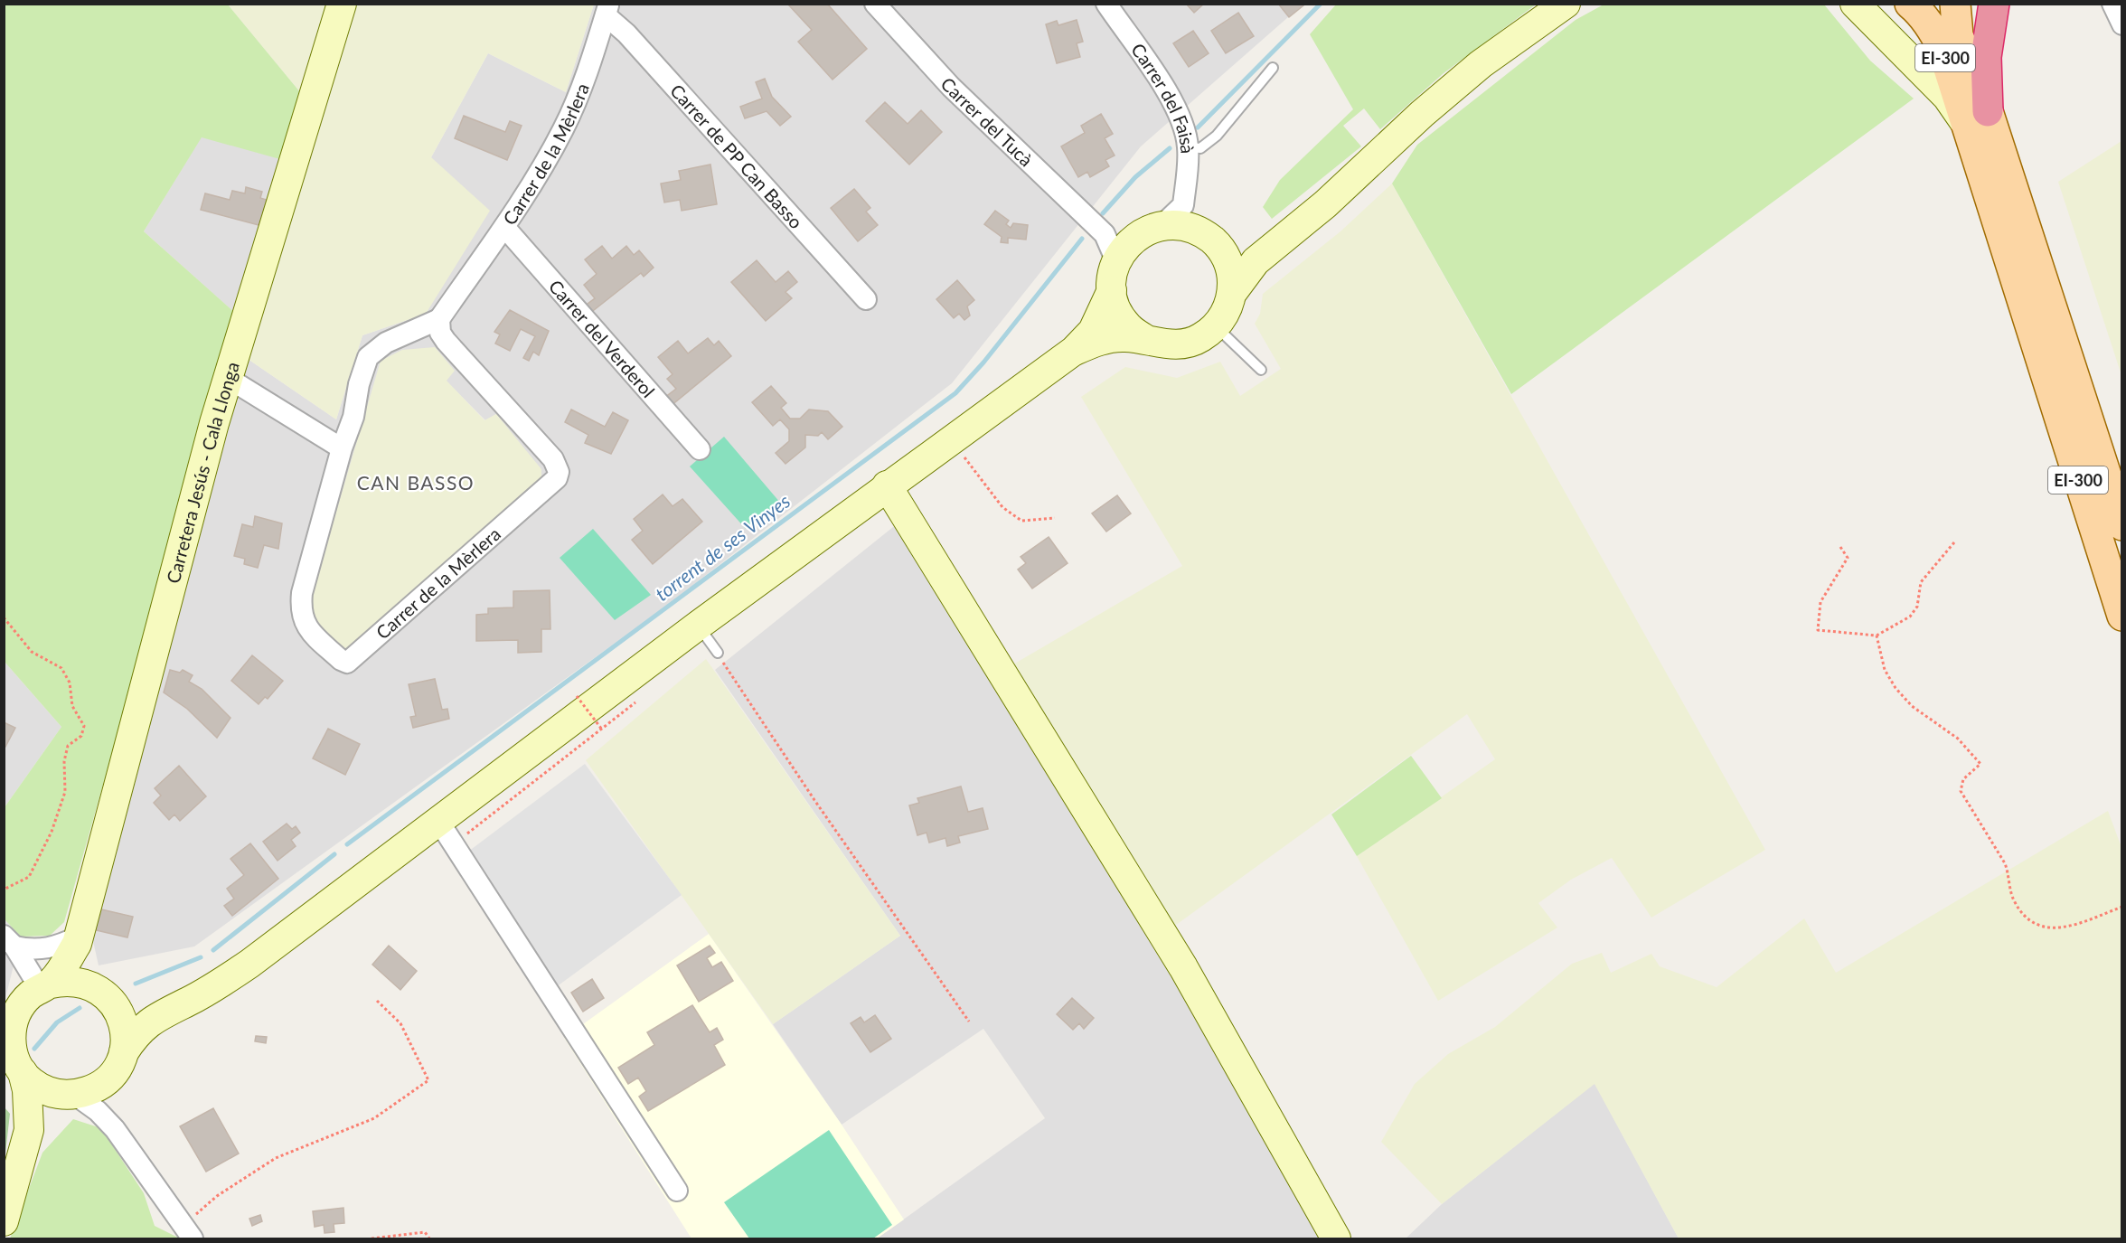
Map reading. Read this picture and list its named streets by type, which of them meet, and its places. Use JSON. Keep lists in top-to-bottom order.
{
  "streets": {
    "highway": ["EI-300"],
    "main road": ["Carretera Jesús - Cala Llonga"],
    "street": [
      "Carrer del Faisà",
      "Carrer del Tucà",
      "Carrer de la Mèrlera",
      "Carrer de PP Can Basso",
      "Carrer del Verderol"
    ]
  },
  "crossings": [
    ["Carrer de la Mèrlera", "Carrer de PP Can Basso"],
    ["Carrer de la Mèrlera", "Carrer del Verderol"]
  ],
  "districts": ["CAN BASSO"],
  "water": ["torrent de ses Vinyes"]
}
